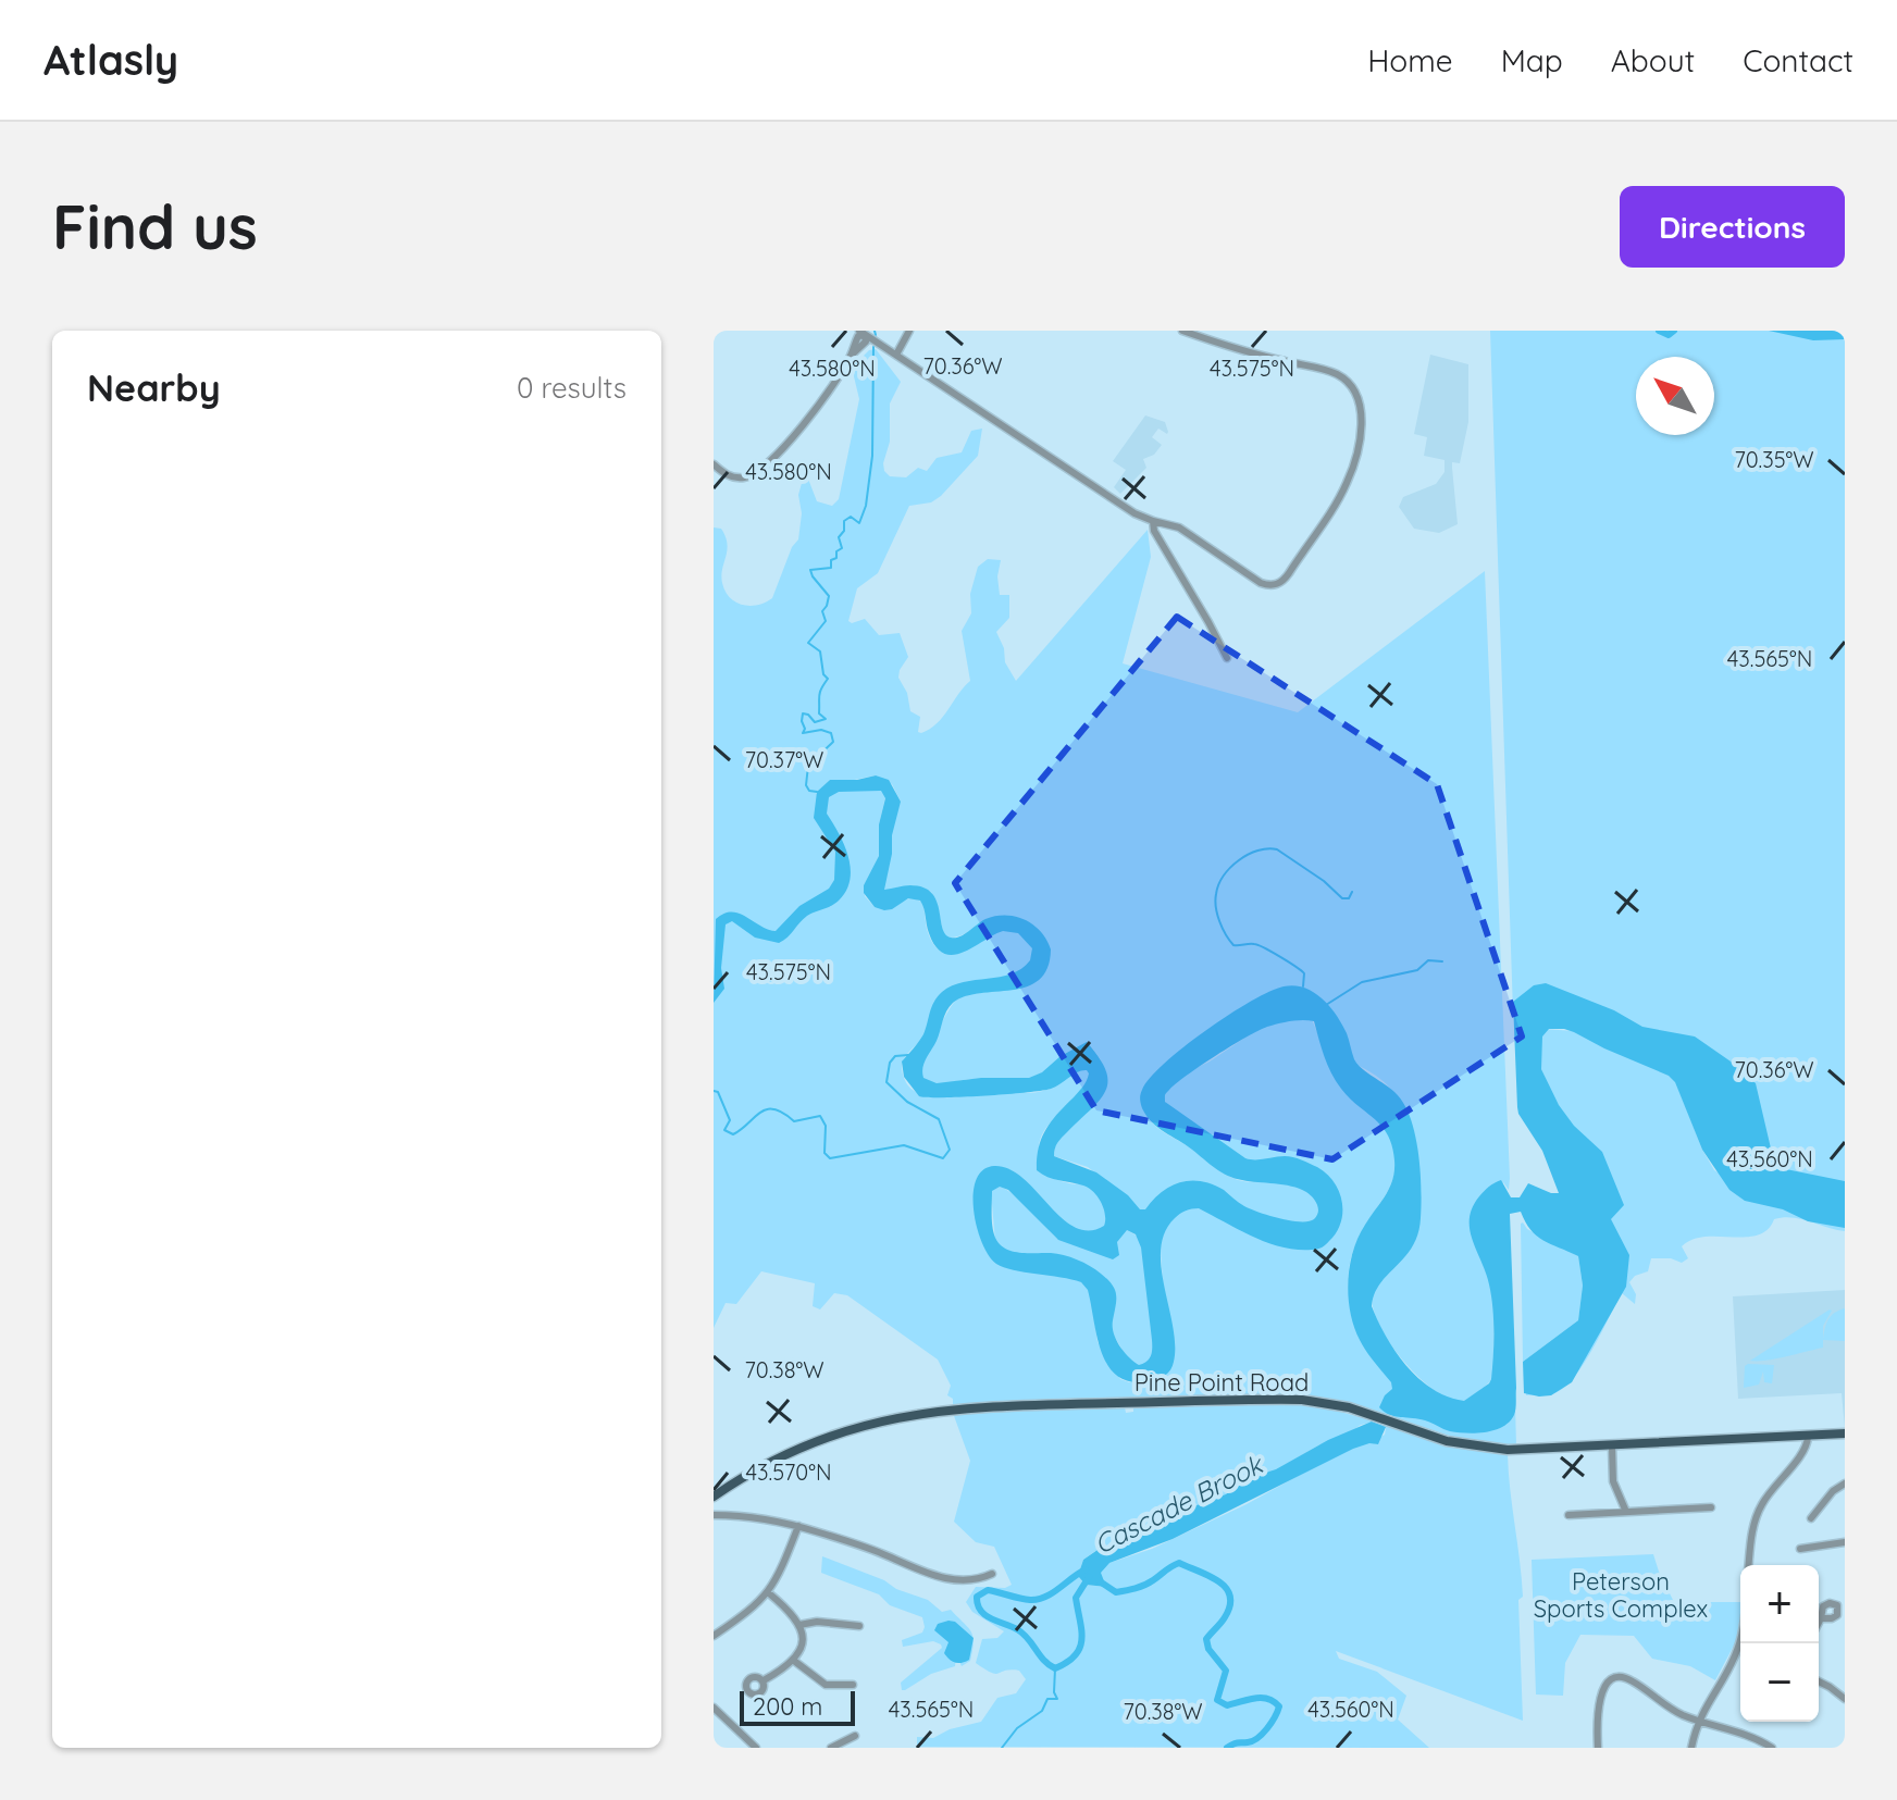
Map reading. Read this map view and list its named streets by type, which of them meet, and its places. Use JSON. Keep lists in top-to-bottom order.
{
  "streets": {
    "main road": ["Pine Point Road"]
  },
  "water": ["Cascade Brook"],
  "parks": ["Peterson Sports Complex"],
  "scale_bar": "200 m",
  "north": "top left",
  "page": {
    "header": "Atlasly",
    "nav": [
      "Home",
      "Map",
      "About",
      "Contact"
    ],
    "buttons": "Directions",
    "title": "Find us",
    "heading": ["Nearby", "0 results"],
    "map_buttons": ["+", "−"],
    "scale": "200 m"
  },
  "coordinates": [
    "70.36°W",
    "43.580°N",
    "43.575°N",
    "70.35°W",
    "43.565°N",
    "70.37°W",
    "43.560°N",
    "70.38°W",
    "43.570°N"
  ]
}
